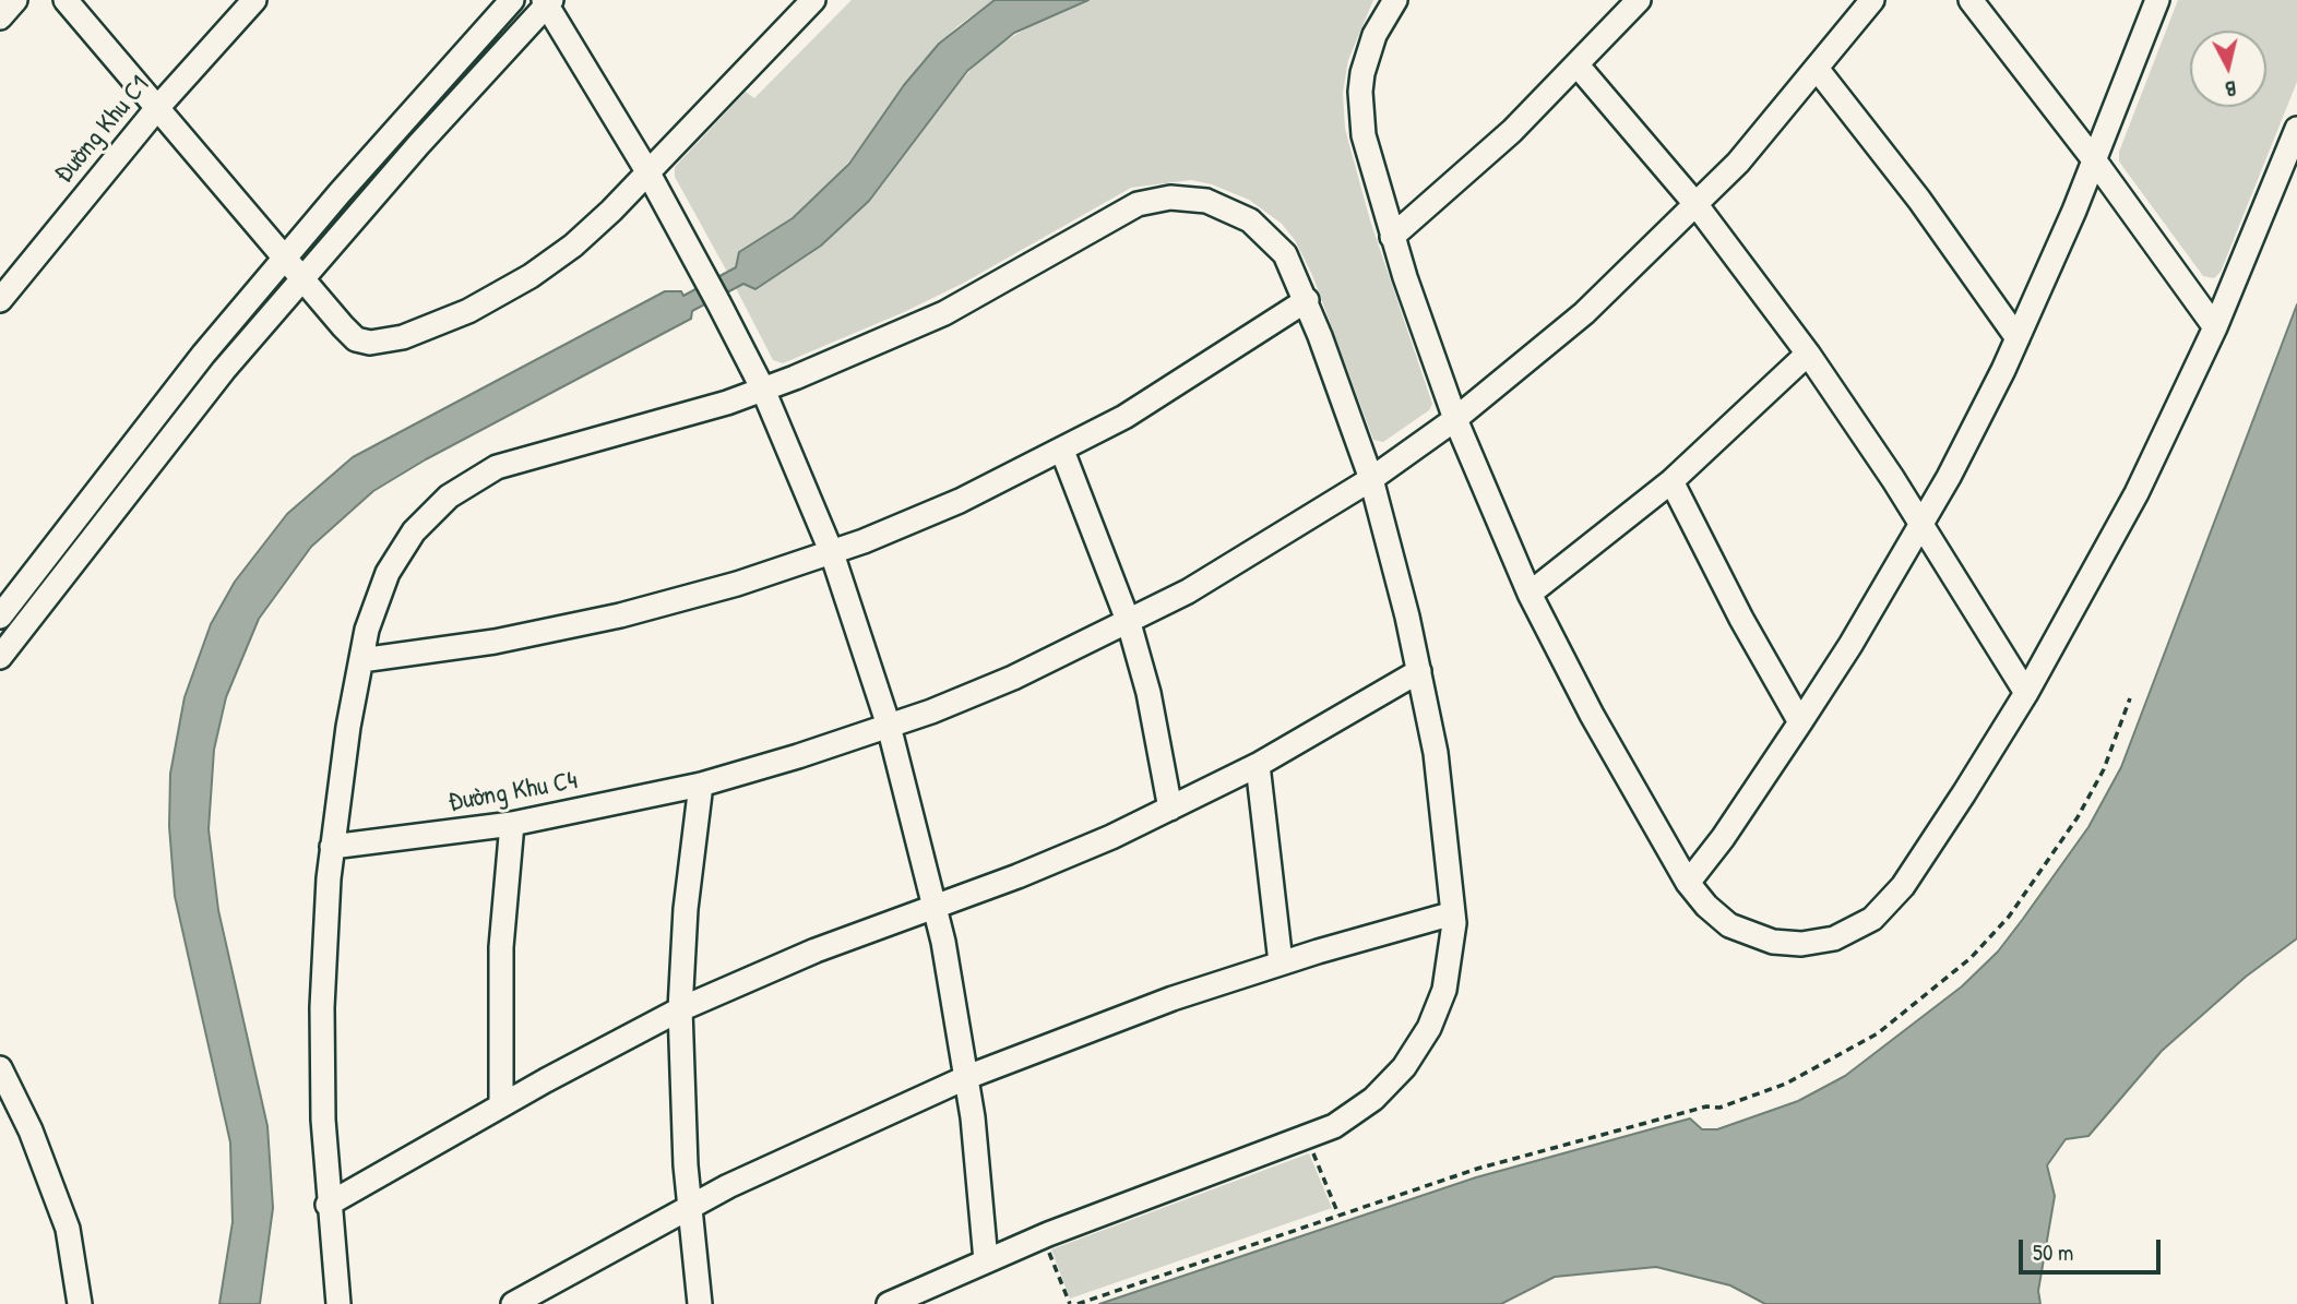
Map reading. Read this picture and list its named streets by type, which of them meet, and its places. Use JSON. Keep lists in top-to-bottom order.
{
  "streets": {
    "street": ["Đường Khu C1", "Đường Khu C4"]
  },
  "scale_bar": "50 m",
  "north": "bottom"
}
